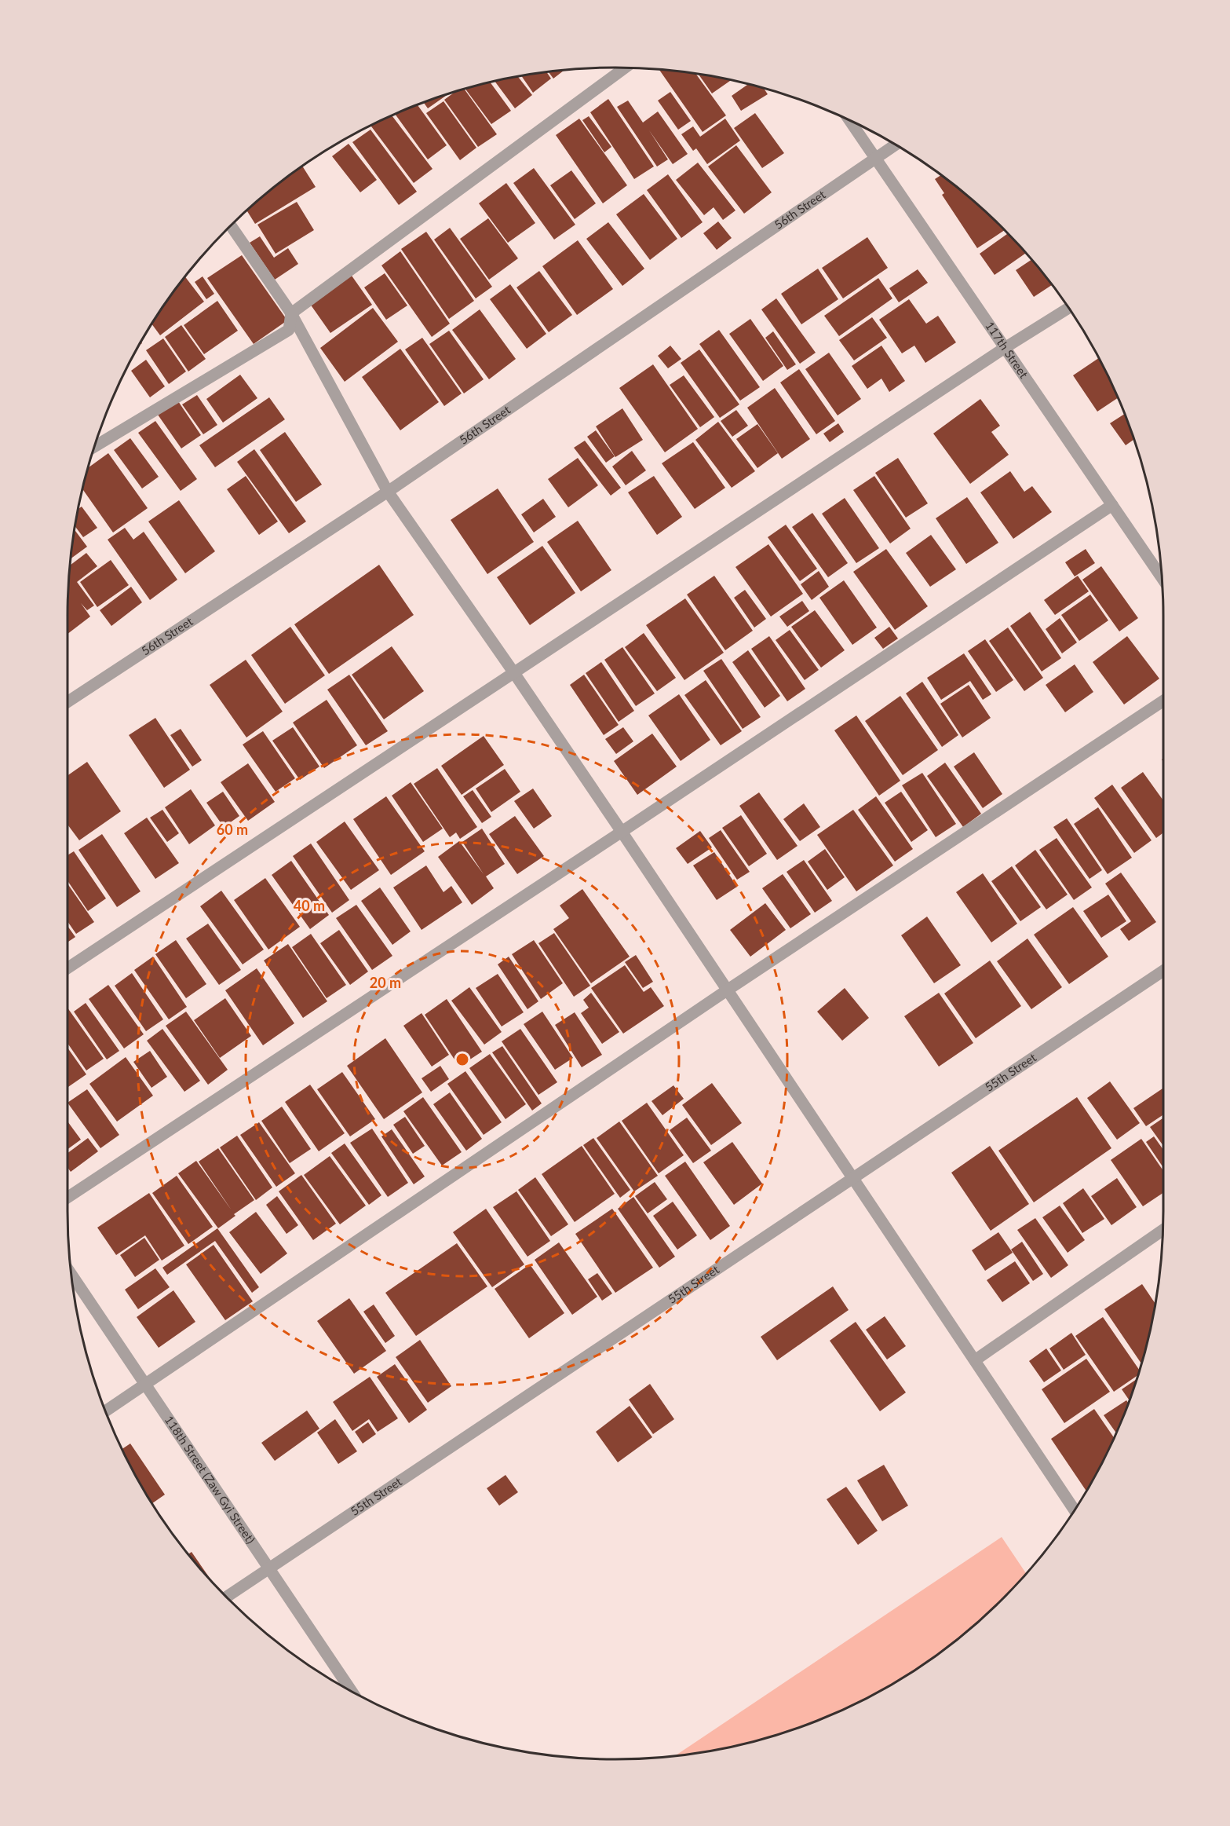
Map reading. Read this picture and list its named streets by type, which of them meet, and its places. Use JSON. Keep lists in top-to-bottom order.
{
  "streets": {
    "street": [
      "56th Street",
      "117th Street",
      "55th Street",
      "118th Street (Zaw Gyi Street)"
    ]
  },
  "crossings": [
    ["56th Street", "117th Street"],
    ["55th Street", "118th Street (Zaw Gyi Street)"]
  ],
  "rings": ["60 m", "40 m", "20 m"]
}
